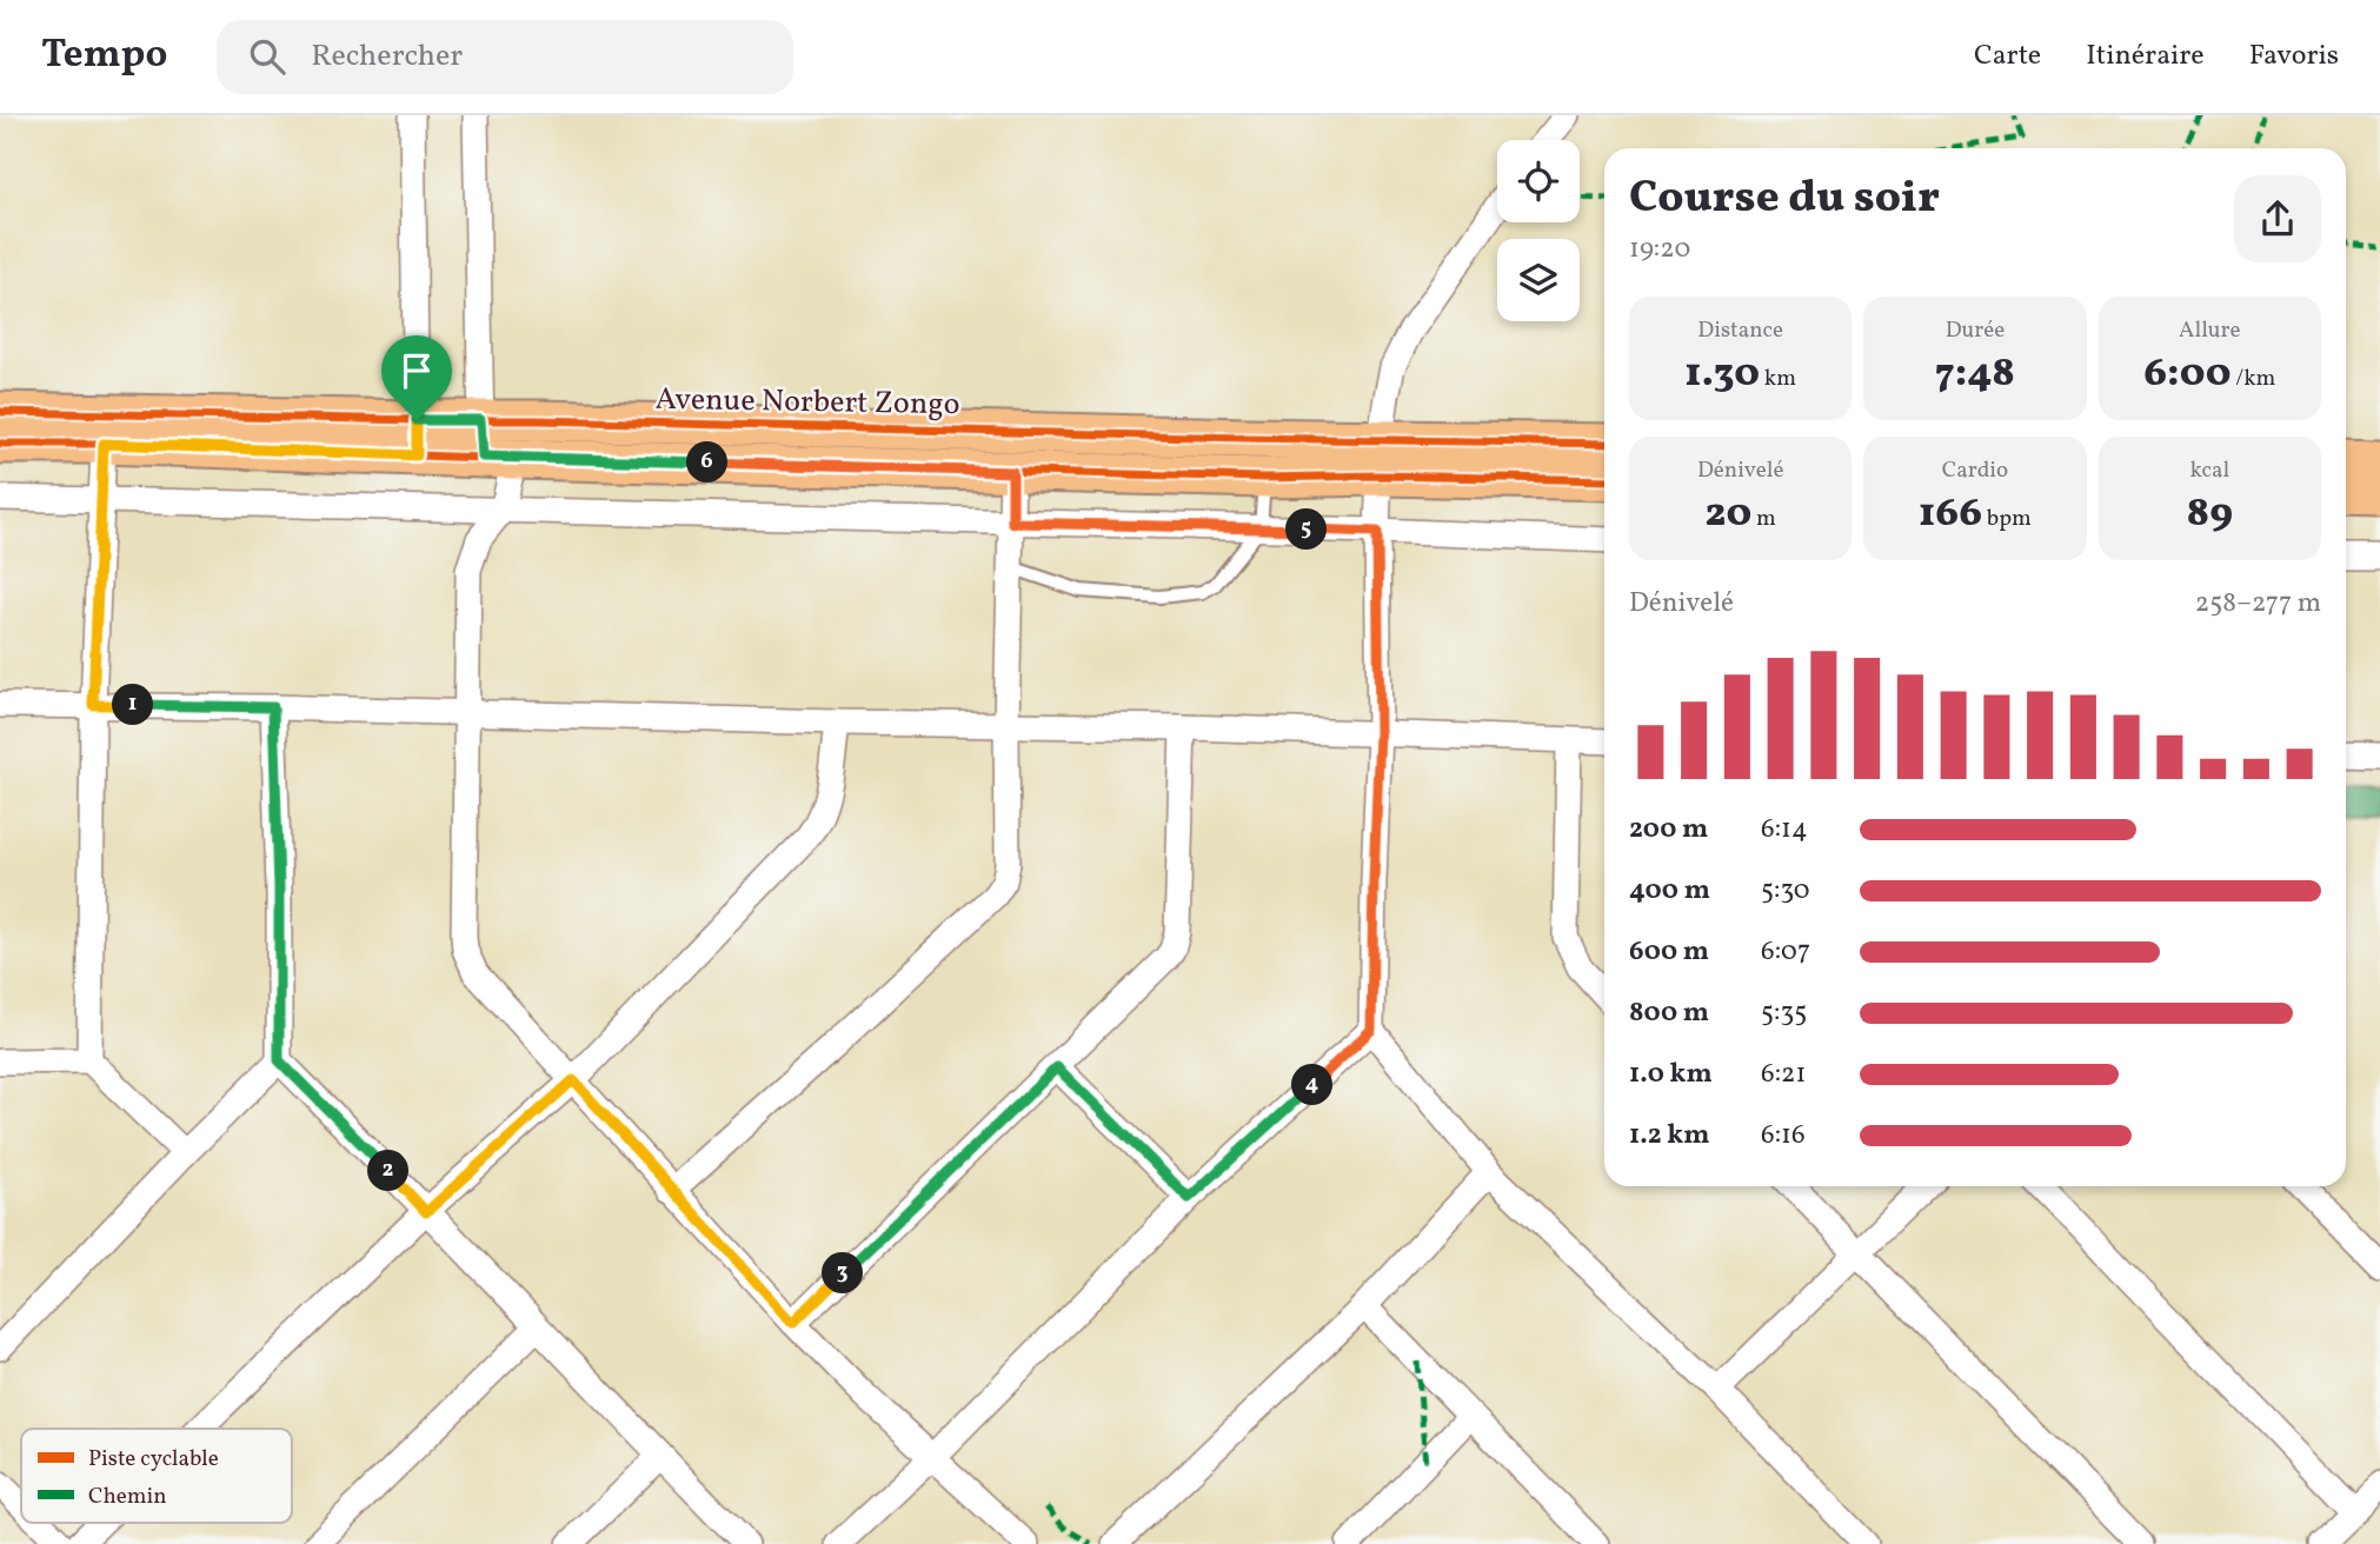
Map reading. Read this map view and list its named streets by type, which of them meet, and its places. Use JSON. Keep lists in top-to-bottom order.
{
  "streets": {
    "main road": ["Avenue Norbert Zongo"]
  },
  "legend": ["Piste cyclable", "Chemin"],
  "page": {
    "header": "Tempo",
    "search": "Rechercher",
    "nav": ["Carte", "Itinéraire", "Favoris"],
    "heading": ["Course du soir", "19:20"],
    "stats": [
      ["Distance", "1.30 km"],
      ["Durée", "7:48"],
      ["Allure", "6:00 /km"],
      ["Dénivelé", "20 m"],
      ["Cardio", "166 bpm"],
      ["kcal", "89"]
    ],
    "pins": [
      "6",
      "5",
      "1",
      "4",
      "2",
      "3"
    ],
    "chart": ["Dénivelé", "258–277 m"],
    "list": [
      {
        "name": "200 m",
        "note": "6:14"
      },
      {
        "name": "400 m",
        "note": "5:30"
      },
      {
        "name": "600 m",
        "note": "6:07"
      },
      {
        "name": "800 m",
        "note": "5:35"
      },
      {
        "name": "1.0 km",
        "note": "6:21"
      },
      {
        "name": "1.2 km",
        "note": "6:16"
      }
    ]
  }
}
